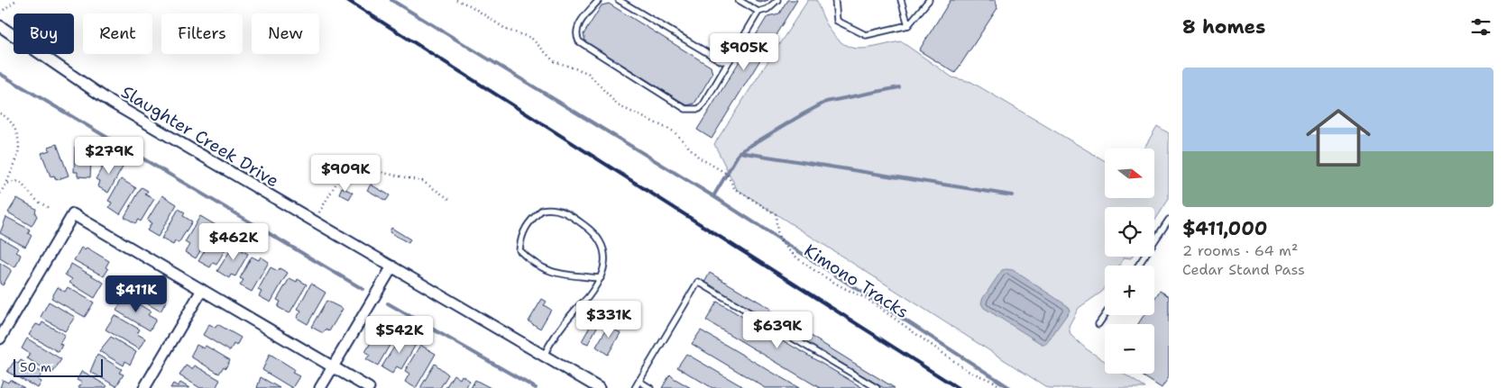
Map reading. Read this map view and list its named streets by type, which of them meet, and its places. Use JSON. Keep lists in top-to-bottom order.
{
  "streets": {
    "street": ["Slaughter Creek Drive"],
    "path": ["Kimono Tracks"]
  },
  "scale_bar": "50 m",
  "north": "right",
  "page": {
    "heading": "8 homes",
    "chip": [
      "Buy",
      "Rent",
      "Filters",
      "New"
    ],
    "price": [
      "$905K",
      "$279K",
      "$909K",
      "$462K",
      "$411K",
      "$331K",
      "$639K",
      "$542K"
    ],
    "list": [
      {
        "name": "$411,000",
        "note": "2 rooms · 64 m² · Cedar Stand Pass"
      }
    ],
    "map_buttons": ["+", "−"],
    "scale": "50 m"
  }
}
